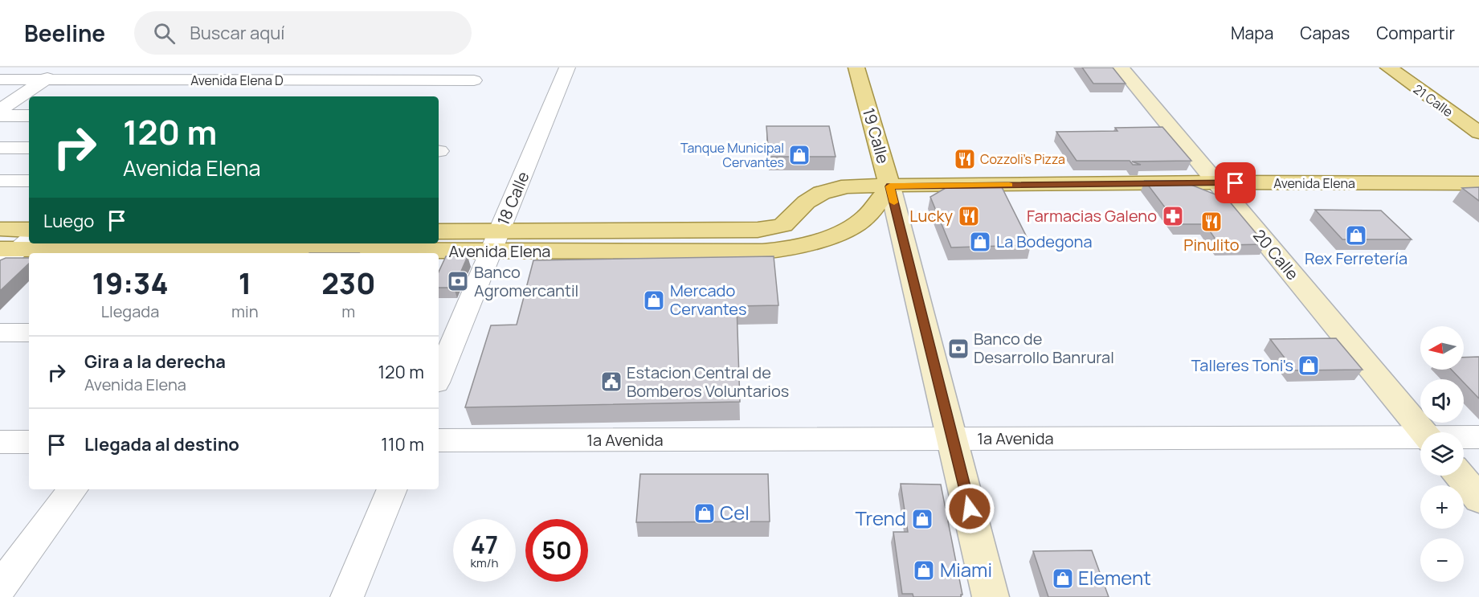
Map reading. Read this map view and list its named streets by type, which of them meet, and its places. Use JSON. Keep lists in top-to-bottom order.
{
  "streets": {
    "main road": [
      "21 Calle",
      "19 Calle",
      "Avenida Elena",
      "20 Calle"
    ],
    "street": ["Avenida Elena D", "18 Calle", "1a Avenida"]
  },
  "crossings": [
    ["19 Calle", "Avenida Elena"],
    ["19 Calle", "1a Avenida"],
    ["Avenida Elena", "18 Calle"],
    ["Avenida Elena", "20 Calle"]
  ],
  "places": {
    "shop": [
      "Tanque Municipal Cervantes",
      "Rex Ferretería",
      "La Bodegona",
      "Mercado Cervantes",
      "Talleres Toni's",
      "Cel",
      "Trend",
      "Miami",
      "Element"
    ],
    "restaurant": ["Cozzoli's Pizza", "Lucky", "Pinulito"],
    "pharmacy": ["Farmacias Galeno"],
    "bank": ["Banco Agromercantil", "Banco de Desarrollo Banrural"],
    "public building": ["Estacion Central de Bomberos Voluntarios"]
  },
  "north": "left",
  "page": {
    "header": "Beeline",
    "search": "Buscar aquí",
    "nav": ["Mapa", "Capas", "Compartir"],
    "turn": ["120 m", "Avenida Elena"],
    "then": "Luego",
    "eta": [
      "19:34",
      "Llegada",
      "1",
      "min",
      "230",
      "m"
    ],
    "map_buttons": ["+", "−"],
    "list": [
      {
        "name": "Gira a la derecha",
        "note": "Avenida Elena",
        "value": "120 m"
      },
      {
        "name": "Llegada al destino",
        "value": "110 m"
      }
    ],
    "speed": "47 km/h",
    "limit": "50"
  }
}
